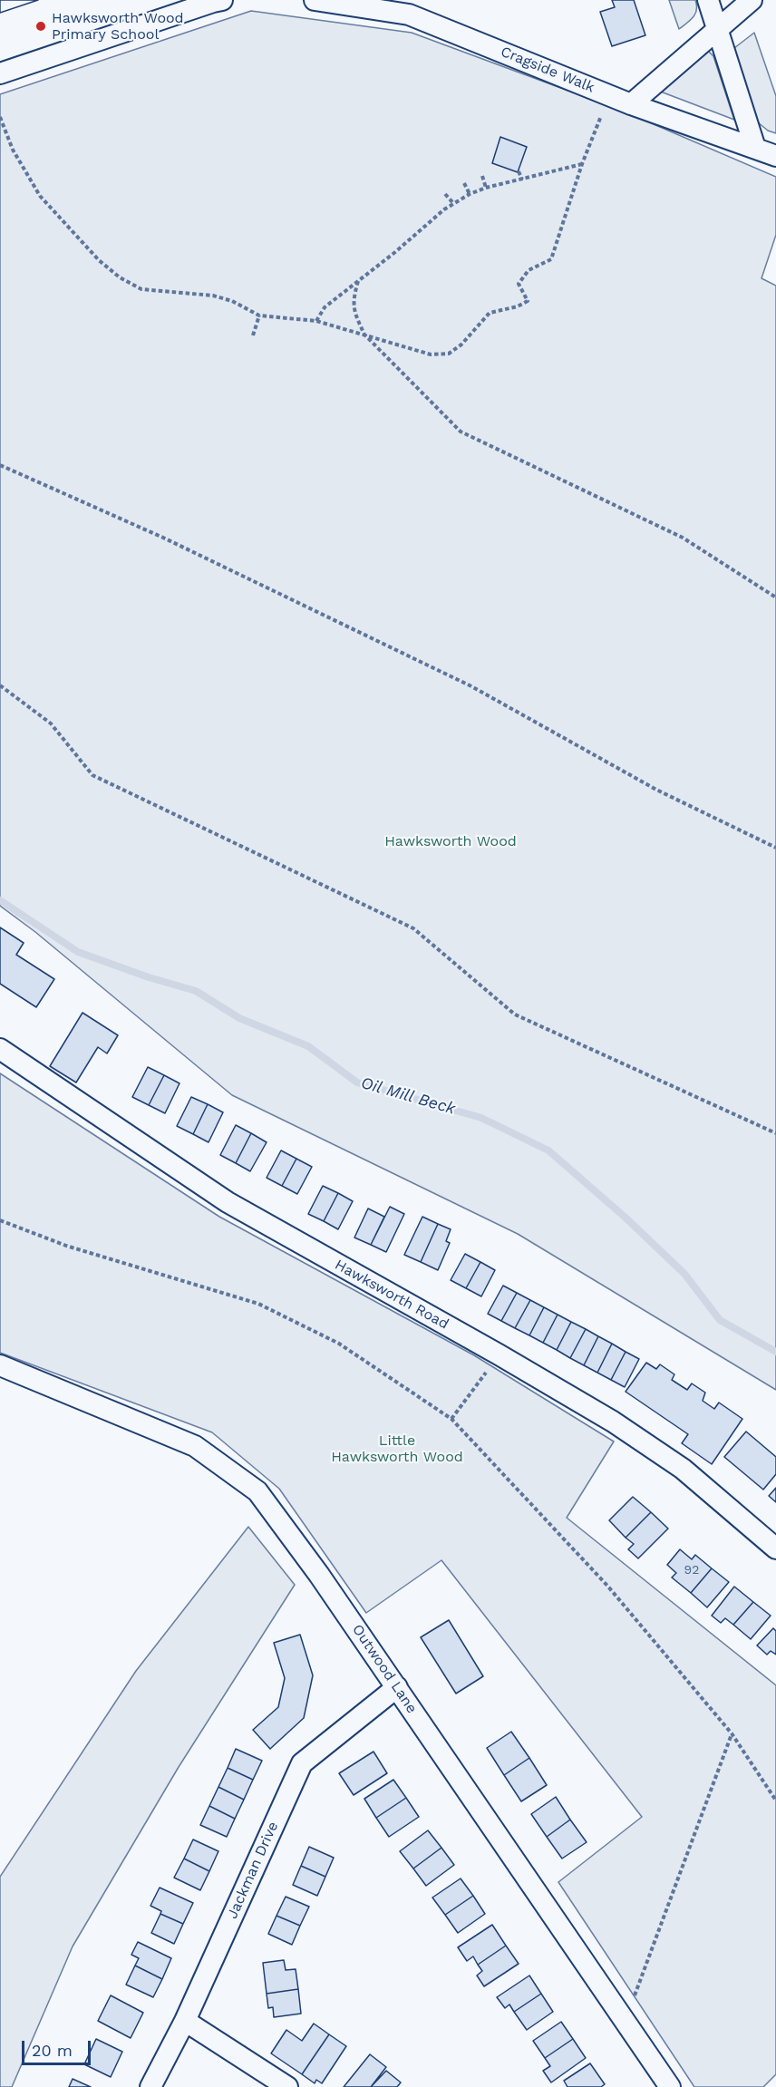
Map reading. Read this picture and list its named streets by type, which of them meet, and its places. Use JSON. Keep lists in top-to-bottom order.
{
  "streets": {
    "street": [
      "Cragside Walk",
      "Hawksworth Road",
      "Outwood Lane",
      "Jackman Drive"
    ]
  },
  "crossings": [
    ["Outwood Lane", "Jackman Drive"]
  ],
  "water": ["Oil Mill Beck"],
  "parks": ["Hawksworth Wood", "Little Hawksworth Wood"],
  "places": ["Hawksworth Wood Primary School"],
  "house_numbers": ["92"],
  "scale_bar": "20 m"
}
